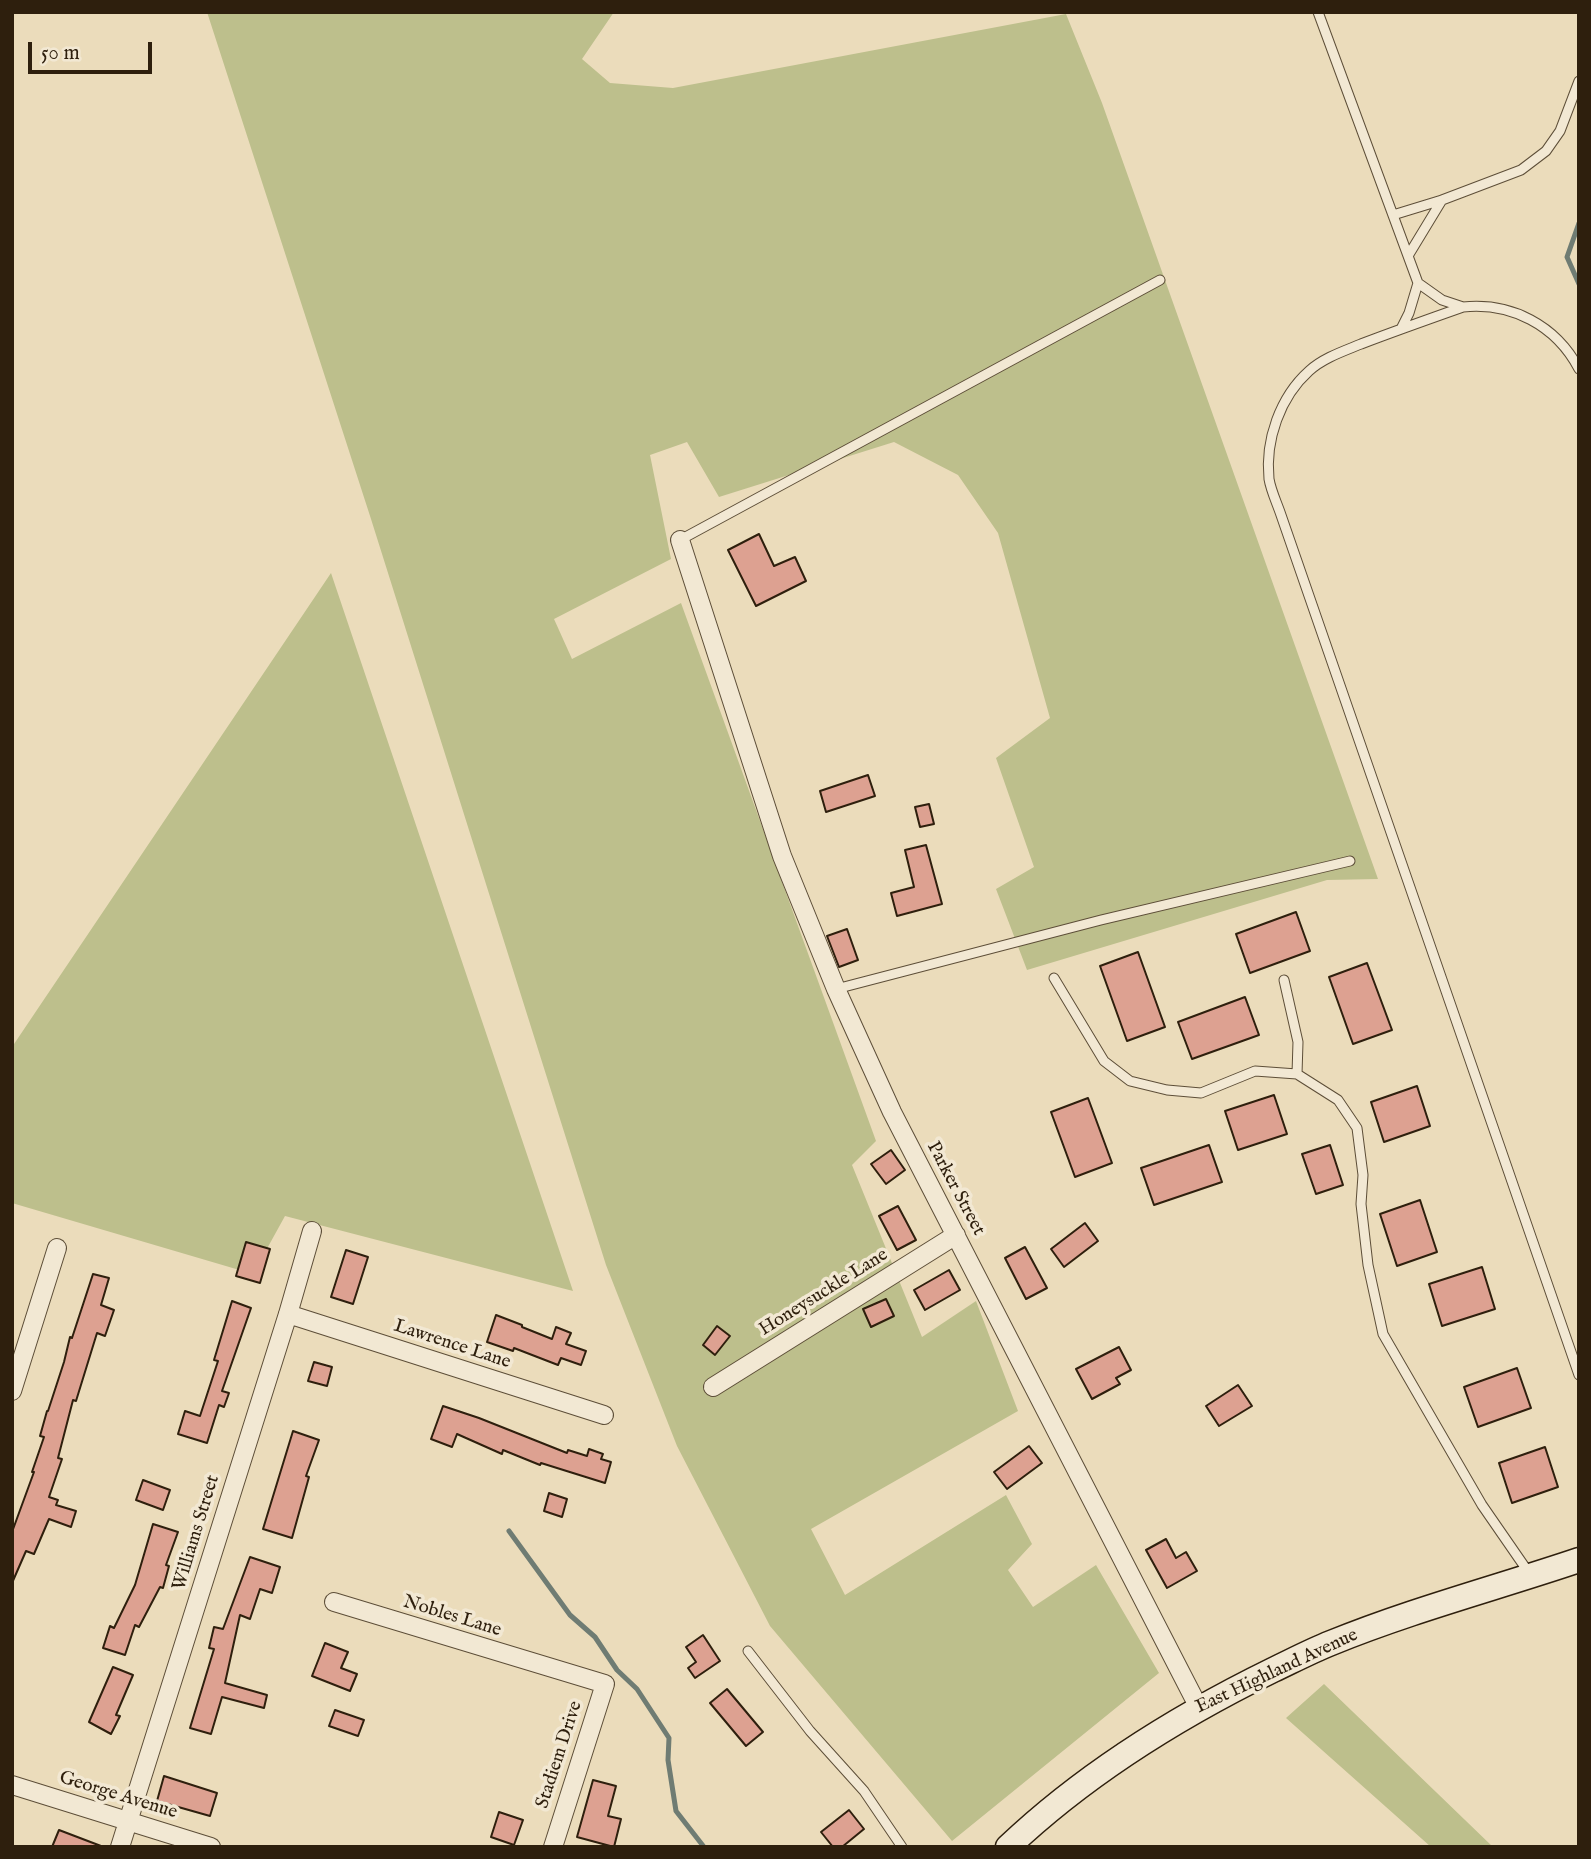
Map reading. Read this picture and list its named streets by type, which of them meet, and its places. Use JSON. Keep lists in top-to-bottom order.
{
  "streets": {
    "street": [
      "Parker Street",
      "Honeysuckle Lane",
      "Lawrence Lane",
      "Williams Street",
      "Nobles Lane",
      "East Highland Avenue",
      "Stadiem Drive",
      "George Avenue"
    ]
  },
  "crossings": [
    ["Parker Street", "Honeysuckle Lane"],
    ["Parker Street", "East Highland Avenue"],
    ["Lawrence Lane", "Williams Street"],
    ["Williams Street", "George Avenue"],
    ["Nobles Lane", "Stadiem Drive"]
  ],
  "scale_bar": "50 m"
}
